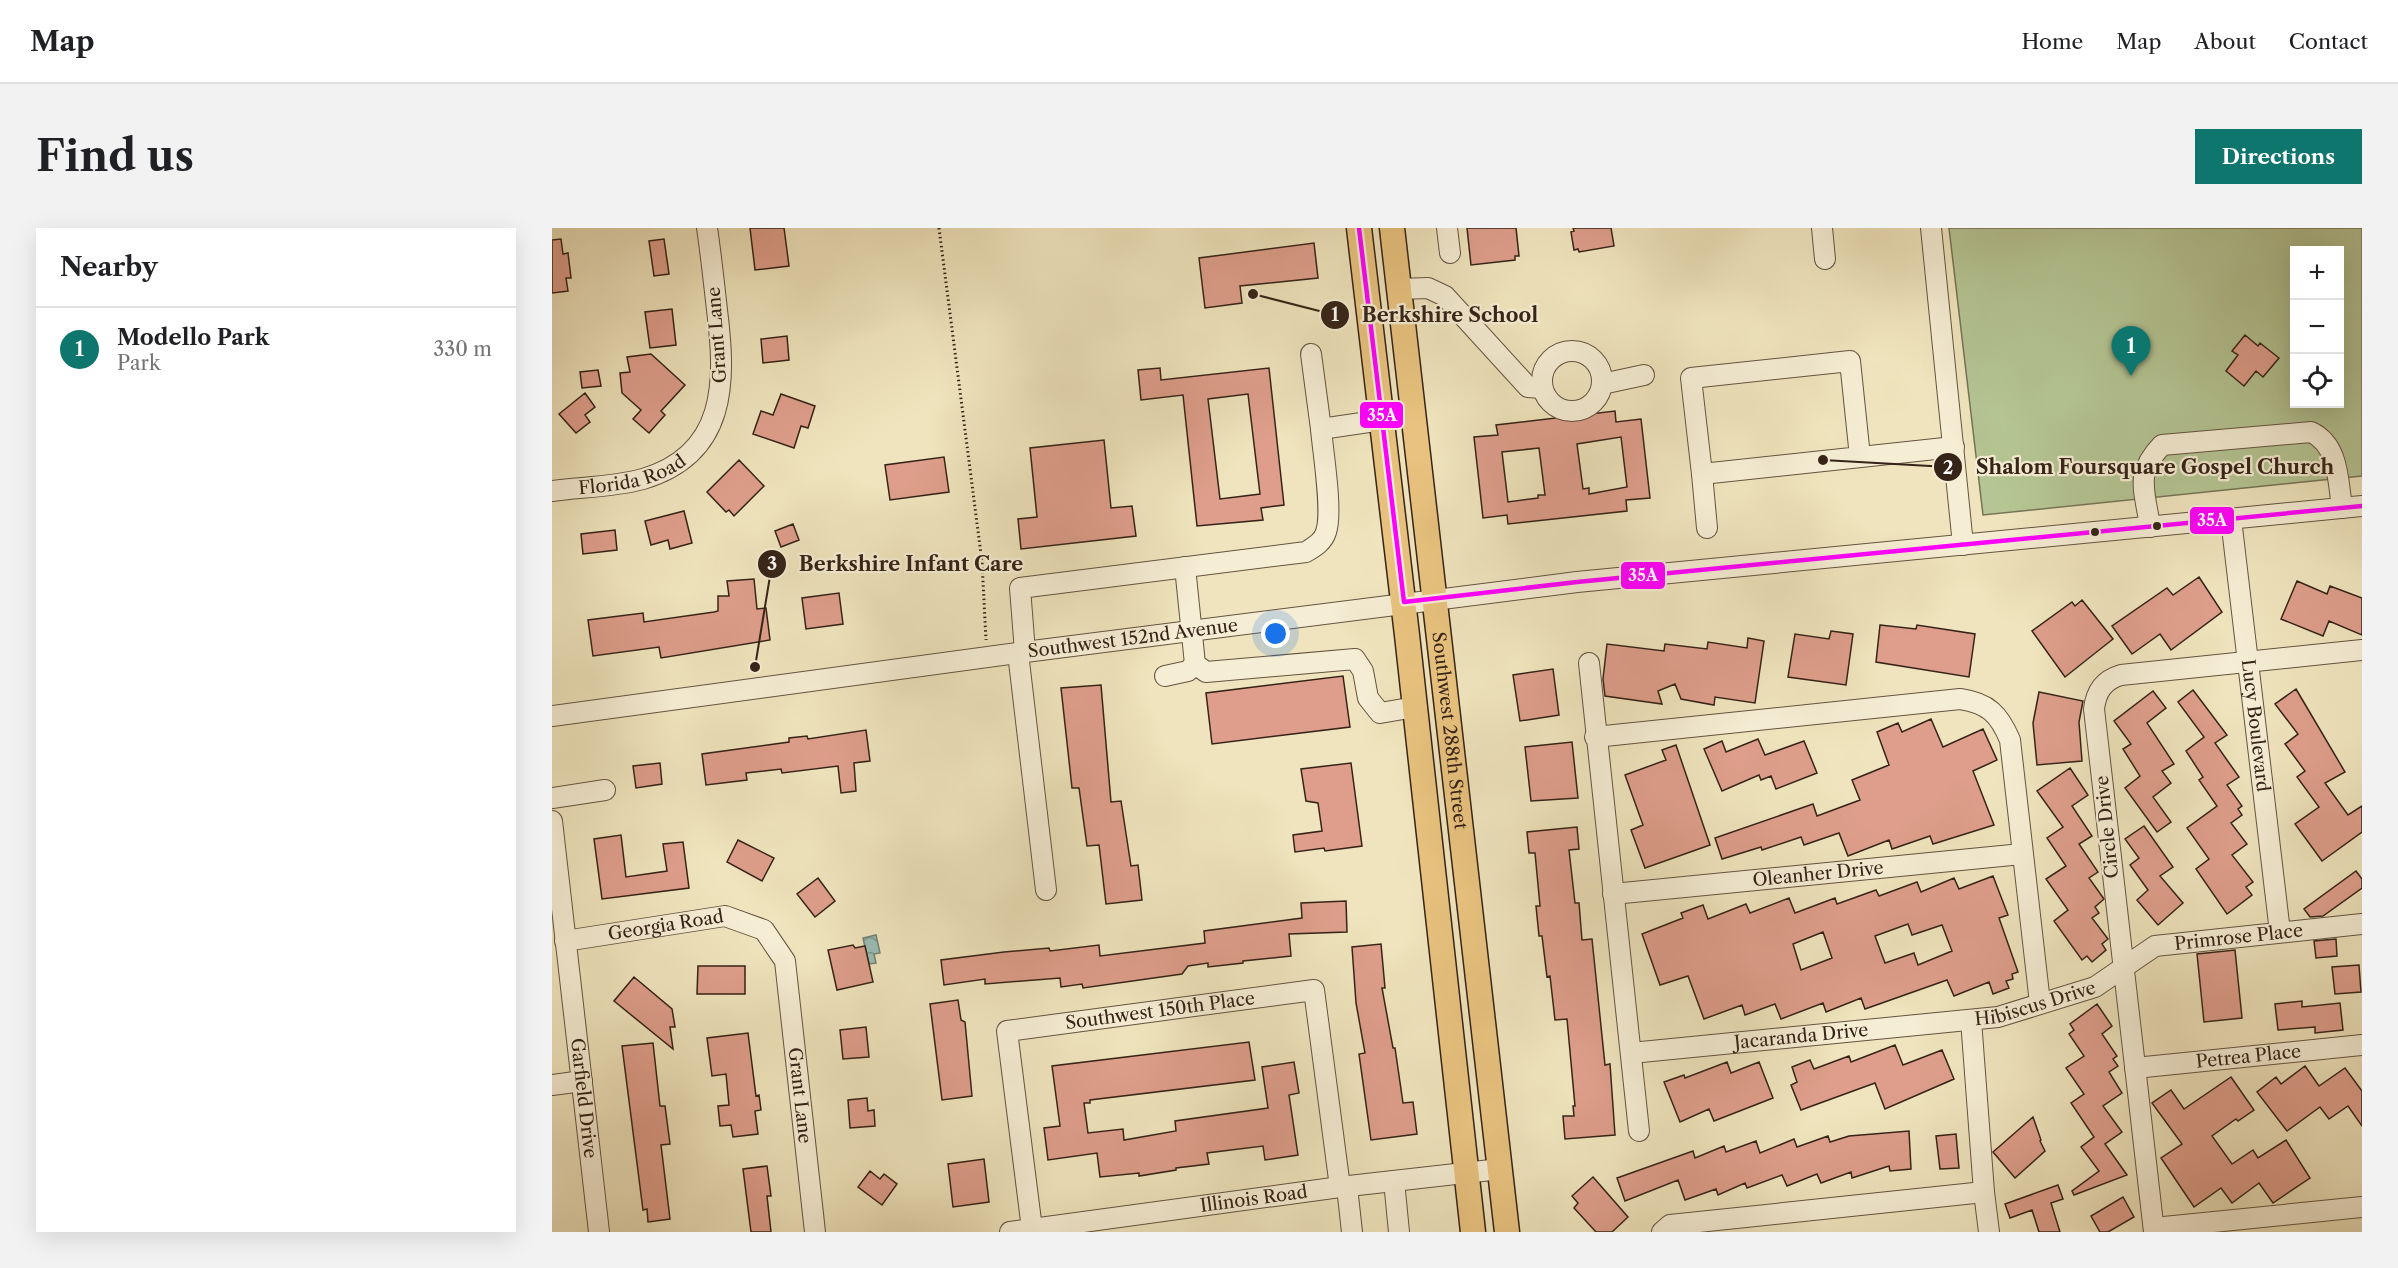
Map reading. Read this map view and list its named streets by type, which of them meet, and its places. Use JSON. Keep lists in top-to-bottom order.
{
  "streets": {
    "main road": ["Southwest 288th Street"],
    "street": [
      "Grant Lane",
      "Florida Road",
      "Southwest 152nd Avenue",
      "Lucy Boulevard",
      "Circle Drive",
      "Oleanher Drive",
      "Georgia Road",
      "Primrose Place",
      "Hibiscus Drive",
      "Southwest 150th Place",
      "Jacaranda Drive",
      "Petrea Place",
      "Garfield Drive",
      "Illinois Road"
    ]
  },
  "crossings": [
    ["Grant Lane", "Florida Road"],
    ["Grant Lane", "Georgia Road"],
    ["Southwest 152nd Avenue", "Lucy Boulevard"],
    ["Southwest 152nd Avenue", "Southwest 288th Street"],
    ["Lucy Boulevard", "Circle Drive"],
    ["Lucy Boulevard", "Primrose Place"],
    ["Southwest 288th Street", "Illinois Road"],
    ["Circle Drive", "Primrose Place"],
    ["Circle Drive", "Hibiscus Drive"],
    ["Circle Drive", "Petrea Place"],
    ["Georgia Road", "Garfield Drive"],
    ["Primrose Place", "Hibiscus Drive"],
    ["Hibiscus Drive", "Jacaranda Drive"],
    ["Southwest 150th Place", "Illinois Road"]
  ],
  "places": ["Berkshire School", "Shalom Foursquare Gospel Church", "Berkshire Infant Care"],
  "lines": ["transit line 35A"],
  "page": {
    "header": "Map",
    "nav": [
      "Home",
      "Map",
      "About",
      "Contact"
    ],
    "buttons": "Directions",
    "title": "Find us",
    "heading": "Nearby",
    "map_buttons": ["+", "−"],
    "list": [
      {
        "mark": "1",
        "name": "Modello Park",
        "note": "Park",
        "value": "330 m"
      }
    ],
    "pins": "1"
  }
}
